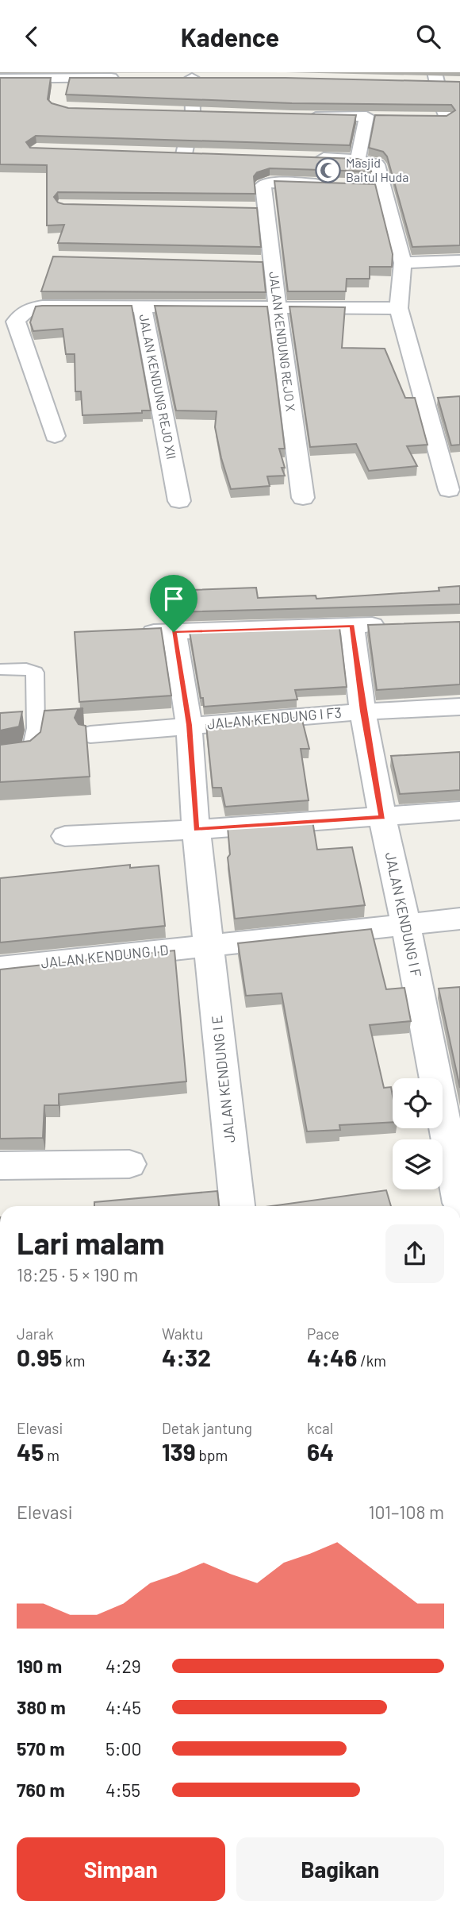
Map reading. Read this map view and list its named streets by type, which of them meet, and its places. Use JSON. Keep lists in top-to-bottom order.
{
  "streets": {
    "street": [
      "JALAN KENDUNG REJO X",
      "JALAN KENDUNG REJO XII",
      "JALAN KENDUNG I F3",
      "JALAN KENDUNG I F",
      "JALAN KENDUNG I D",
      "JALAN KENDUNG I E"
    ]
  },
  "crossings": [
    ["JALAN KENDUNG REJO X", "JALAN KENDUNG REJO XII"],
    ["JALAN KENDUNG I F3", "JALAN KENDUNG I F"],
    ["JALAN KENDUNG I F3", "JALAN KENDUNG I E"],
    ["JALAN KENDUNG I D", "JALAN KENDUNG I E"]
  ],
  "places": {
    "mosque": ["Masjid Baitul Huda"]
  },
  "page": {
    "header": "Kadence",
    "heading": ["Lari malam", "18:25 · 5 × 190 m"],
    "stats": [
      ["Jarak", "0.95 km"],
      ["Waktu", "4:32"],
      ["Pace", "4:46 /km"],
      ["Elevasi", "45 m"],
      ["Detak jantung", "139 bpm"],
      ["kcal", "64"]
    ],
    "chart": ["Elevasi", "101–108 m"],
    "list": [
      {
        "name": "190 m",
        "note": "4:29"
      },
      {
        "name": "380 m",
        "note": "4:45"
      },
      {
        "name": "570 m",
        "note": "5:00"
      },
      {
        "name": "760 m",
        "note": "4:55"
      }
    ],
    "buttons": ["Simpan", "Bagikan"]
  }
}
